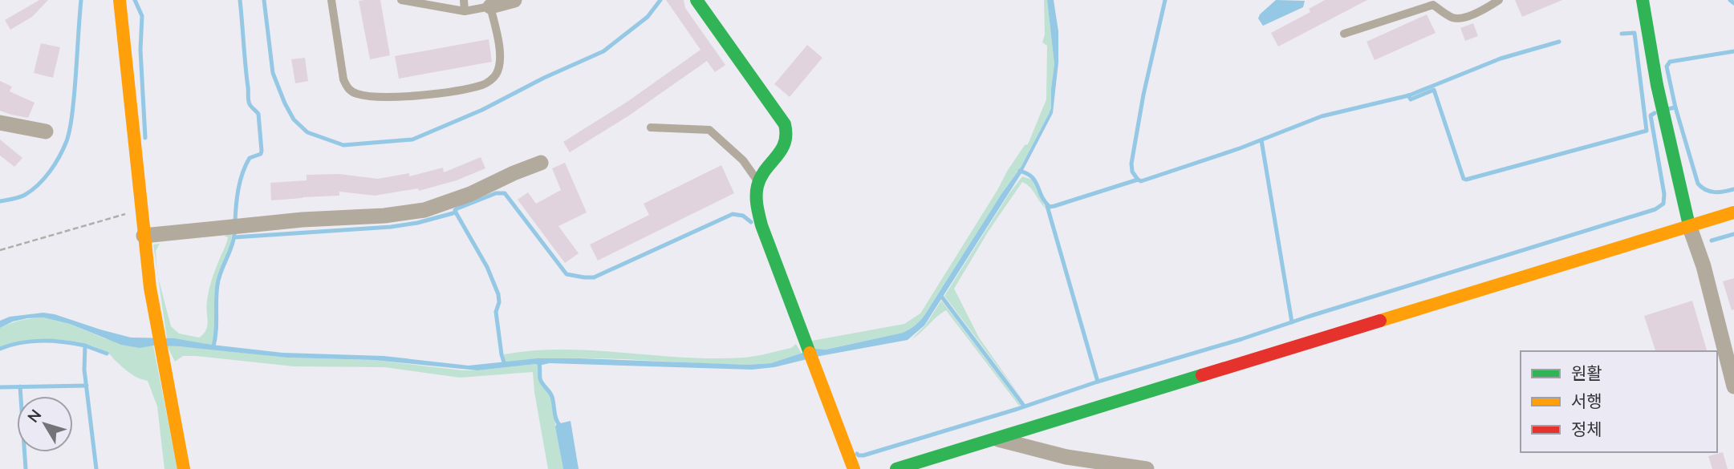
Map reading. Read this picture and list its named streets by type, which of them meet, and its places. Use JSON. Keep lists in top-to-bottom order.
{
  "legend": ["원활", "서행", "정체"],
  "north": "top left"
}
